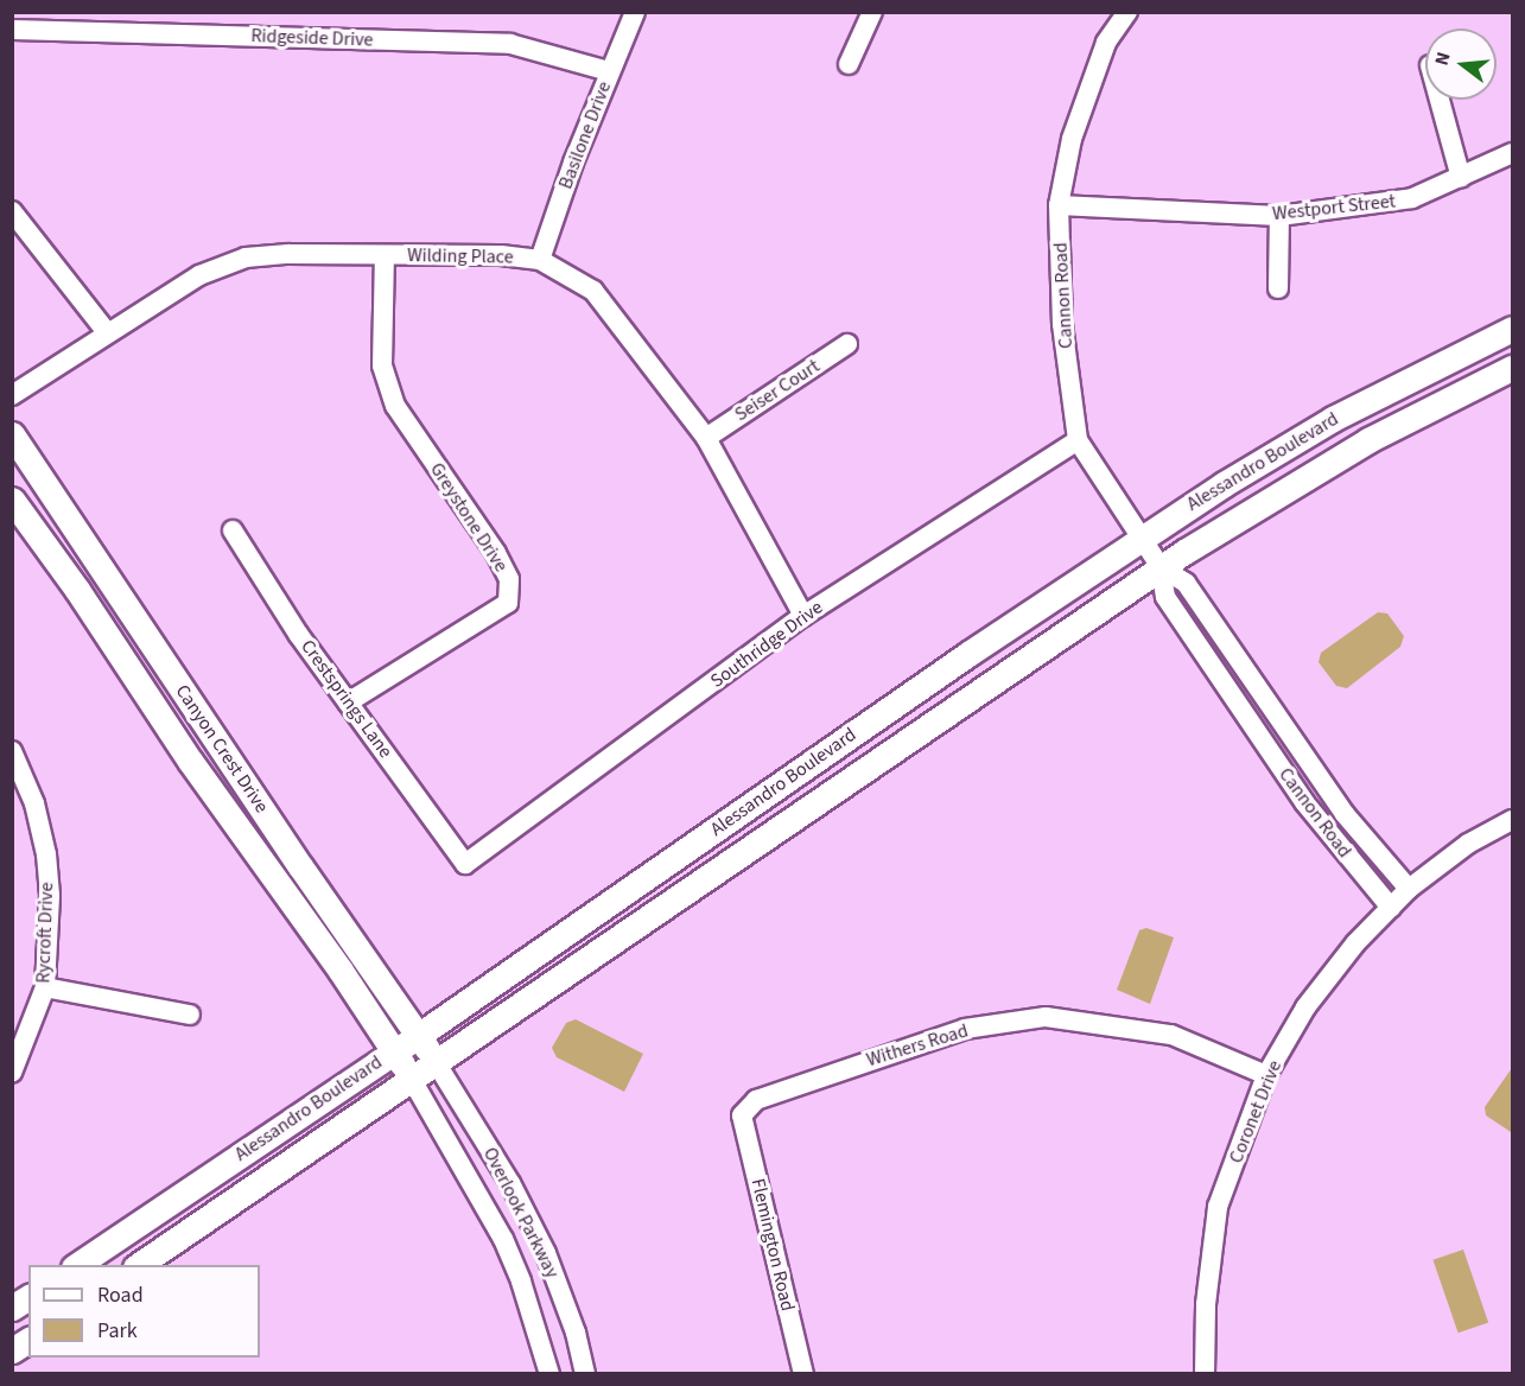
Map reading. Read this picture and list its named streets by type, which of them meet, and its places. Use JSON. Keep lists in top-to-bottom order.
{
  "streets": {
    "main road": ["Alessandro Boulevard", "Canyon Crest Drive"],
    "street": [
      "Ridgeside Drive",
      "Basilone Drive",
      "Westport Street",
      "Wilding Place",
      "Cannon Road",
      "Seiser Court",
      "Greystone Drive",
      "Southridge Drive",
      "Crestsprings Lane",
      "Rycroft Drive",
      "Withers Road",
      "Coronet Drive",
      "Overlook Parkway",
      "Flemington Road"
    ]
  },
  "crossings": [
    ["Ridgeside Drive", "Basilone Drive"],
    ["Basilone Drive", "Wilding Place"],
    ["Westport Street", "Cannon Road"],
    ["Wilding Place", "Seiser Court"],
    ["Wilding Place", "Greystone Drive"],
    ["Wilding Place", "Southridge Drive"],
    ["Cannon Road", "Alessandro Boulevard"],
    ["Cannon Road", "Southridge Drive"],
    ["Cannon Road", "Coronet Drive"],
    ["Alessandro Boulevard", "Canyon Crest Drive"],
    ["Alessandro Boulevard", "Overlook Parkway"],
    ["Greystone Drive", "Crestsprings Lane"],
    ["Southridge Drive", "Crestsprings Lane"],
    ["Canyon Crest Drive", "Overlook Parkway"],
    ["Withers Road", "Coronet Drive"],
    ["Withers Road", "Flemington Road"]
  ],
  "legend": ["Road", "Park"],
  "north": "left"
}
